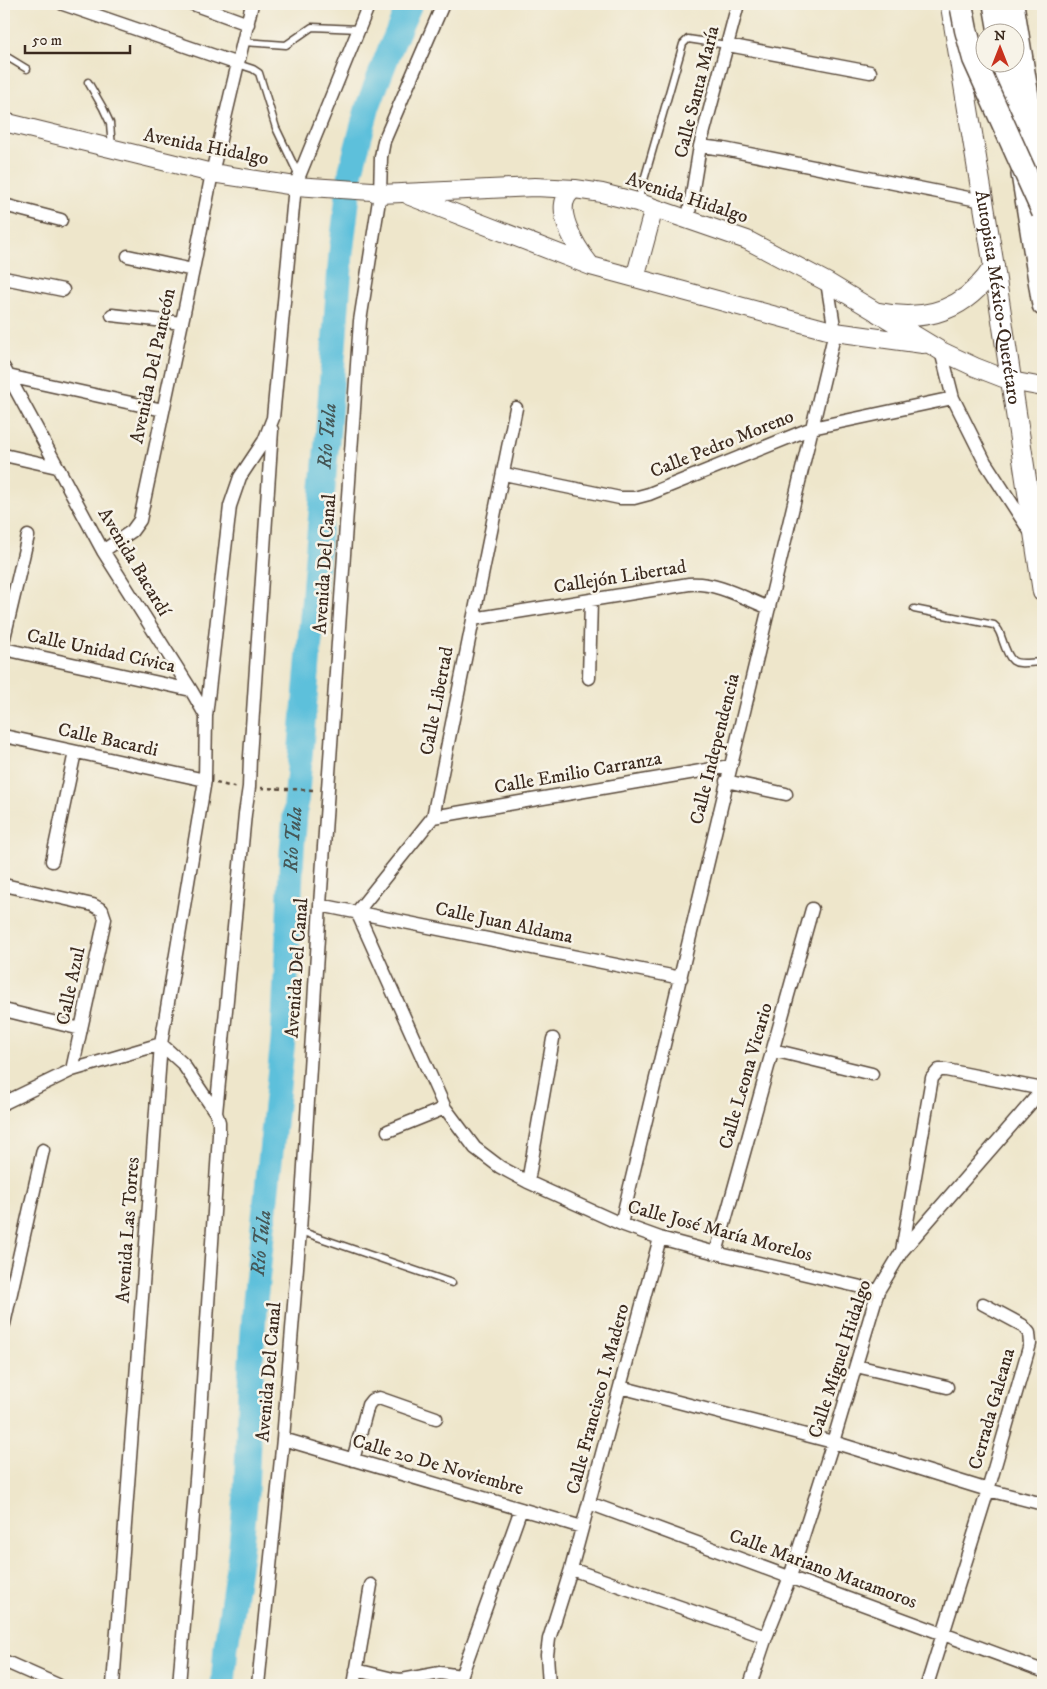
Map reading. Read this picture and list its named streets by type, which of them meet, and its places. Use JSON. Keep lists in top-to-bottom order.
{
  "streets": {
    "main road": ["Avenida Hidalgo", "Autopista México-Querétaro"],
    "street": [
      "Calle Santa María",
      "Avenida Del Panteón",
      "Calle Pedro Moreno",
      "Avenida Bacardí",
      "Avenida Del Canal",
      "Callejón Libertad",
      "Calle Unidad Cívica",
      "Calle Libertad",
      "Calle Bacardi",
      "Calle Independencia",
      "Calle Emilio Carranza",
      "Calle Juan Aldama",
      "Calle Azul",
      "Calle Leona Vicario",
      "Avenida Las Torres",
      "Calle José María Morelos",
      "Calle Miguel Hidalgo",
      "Calle Francisco I. Madero",
      "Cerrada Galeana",
      "Calle 20 De Noviembre",
      "Calle Mariano Matamoros"
    ]
  },
  "crossings": [
    ["Calle Santa María", "Avenida Hidalgo"],
    ["Avenida Hidalgo", "Autopista México-Querétaro"],
    ["Avenida Hidalgo", "Avenida Del Panteón"],
    ["Avenida Hidalgo", "Avenida Del Canal"],
    ["Avenida Hidalgo", "Calle Independencia"],
    ["Avenida Del Panteón", "Avenida Bacardí"],
    ["Calle Pedro Moreno", "Calle Libertad"],
    ["Calle Pedro Moreno", "Calle Independencia"],
    ["Avenida Bacardí", "Calle Unidad Cívica"],
    ["Avenida Del Canal", "Calle Juan Aldama"],
    ["Avenida Del Canal", "Calle 20 De Noviembre"],
    ["Callejón Libertad", "Calle Libertad"],
    ["Callejón Libertad", "Calle Independencia"],
    ["Calle Libertad", "Calle Emilio Carranza"],
    ["Calle Libertad", "Calle Juan Aldama"],
    ["Calle Libertad", "Calle José María Morelos"],
    ["Calle Bacardi", "Avenida Las Torres"],
    ["Calle Independencia", "Calle Emilio Carranza"],
    ["Calle Independencia", "Calle Juan Aldama"],
    ["Calle Independencia", "Calle José María Morelos"],
    ["Calle Juan Aldama", "Calle José María Morelos"],
    ["Calle Leona Vicario", "Calle José María Morelos"],
    ["Calle José María Morelos", "Calle Miguel Hidalgo"],
    ["Calle José María Morelos", "Calle Francisco I. Madero"],
    ["Calle Miguel Hidalgo", "Calle Mariano Matamoros"],
    ["Calle Francisco I. Madero", "Calle 20 De Noviembre"],
    ["Calle Francisco I. Madero", "Calle Mariano Matamoros"]
  ],
  "water": ["Río Tula"],
  "scale_bar": "50 m",
  "north": "top"
}
